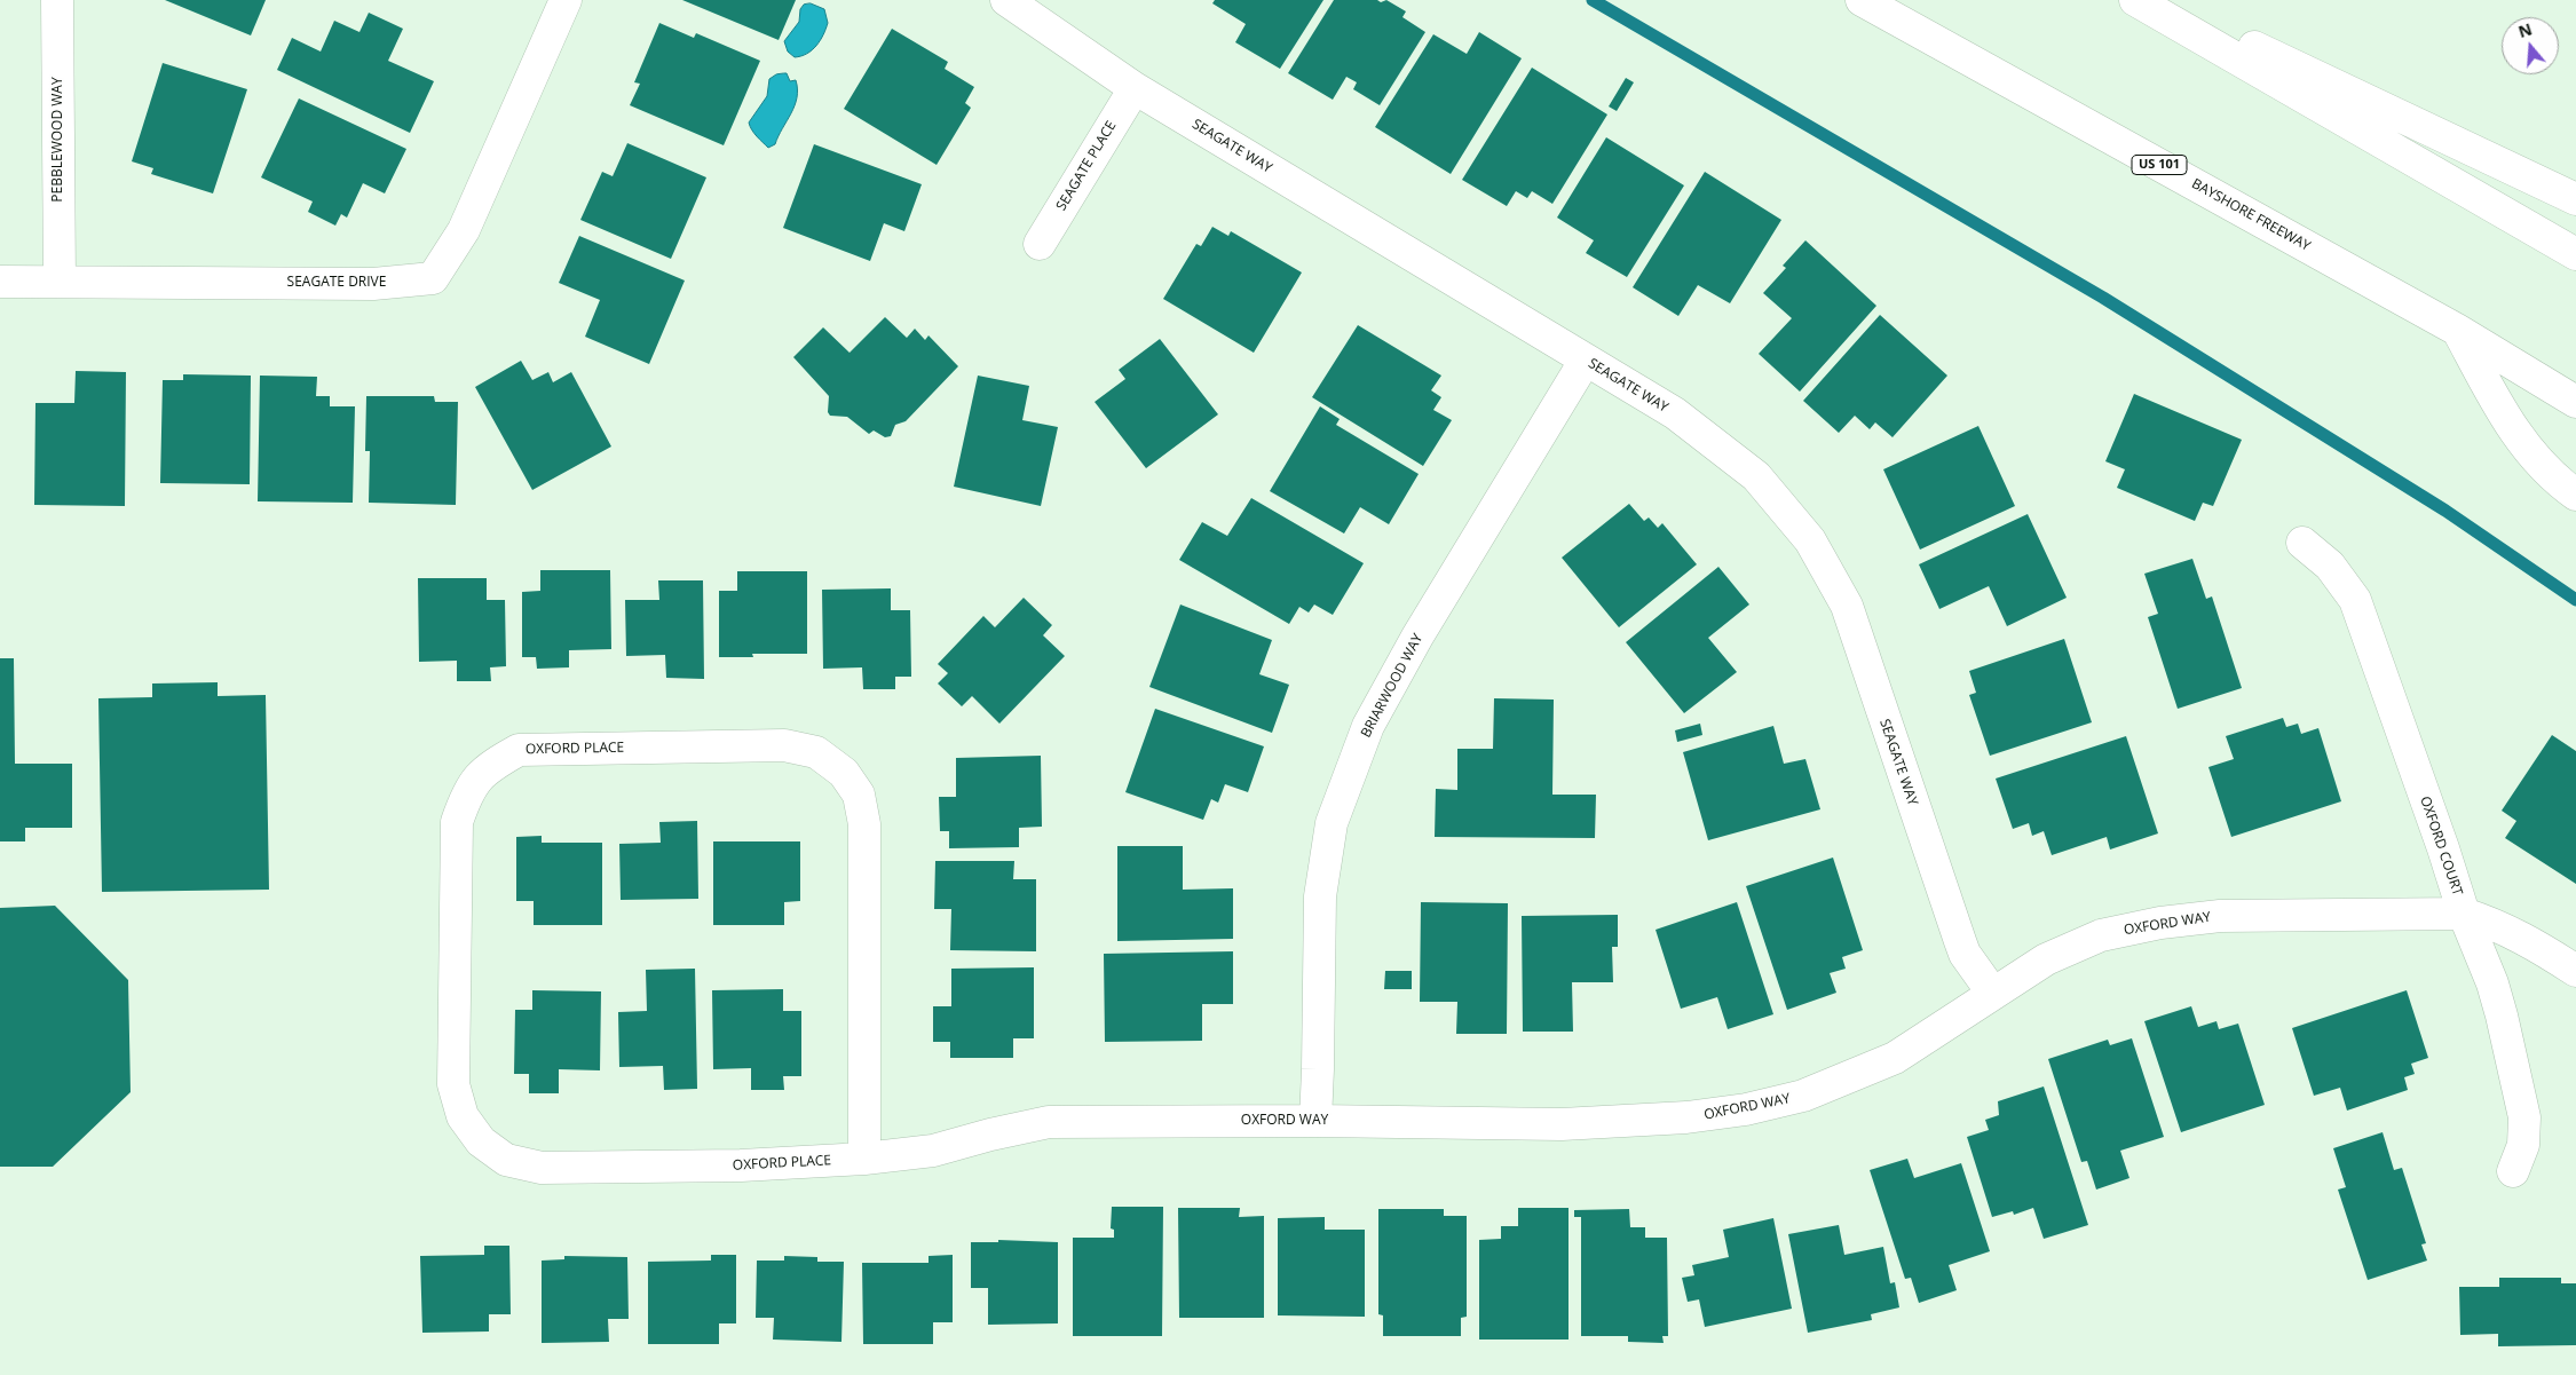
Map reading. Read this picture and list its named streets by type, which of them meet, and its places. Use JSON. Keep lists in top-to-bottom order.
{
  "streets": {
    "main road": [
      "PEBBLEWOOD WAY",
      "SEAGATE WAY",
      "US 101",
      "SEAGATE PLACE",
      "BAYSHORE FREEWAY",
      "SEAGATE DRIVE",
      "BRIARWOOD WAY",
      "OXFORD PLACE",
      "OXFORD COURT",
      "OXFORD WAY"
    ]
  },
  "crossings": [
    ["PEBBLEWOOD WAY", "SEAGATE DRIVE"],
    ["SEAGATE WAY", "SEAGATE PLACE"],
    ["SEAGATE WAY", "BRIARWOOD WAY"],
    ["SEAGATE WAY", "OXFORD WAY"],
    ["BRIARWOOD WAY", "OXFORD WAY"],
    ["OXFORD PLACE", "OXFORD WAY"],
    ["OXFORD COURT", "OXFORD WAY"]
  ],
  "north": "top"
}
